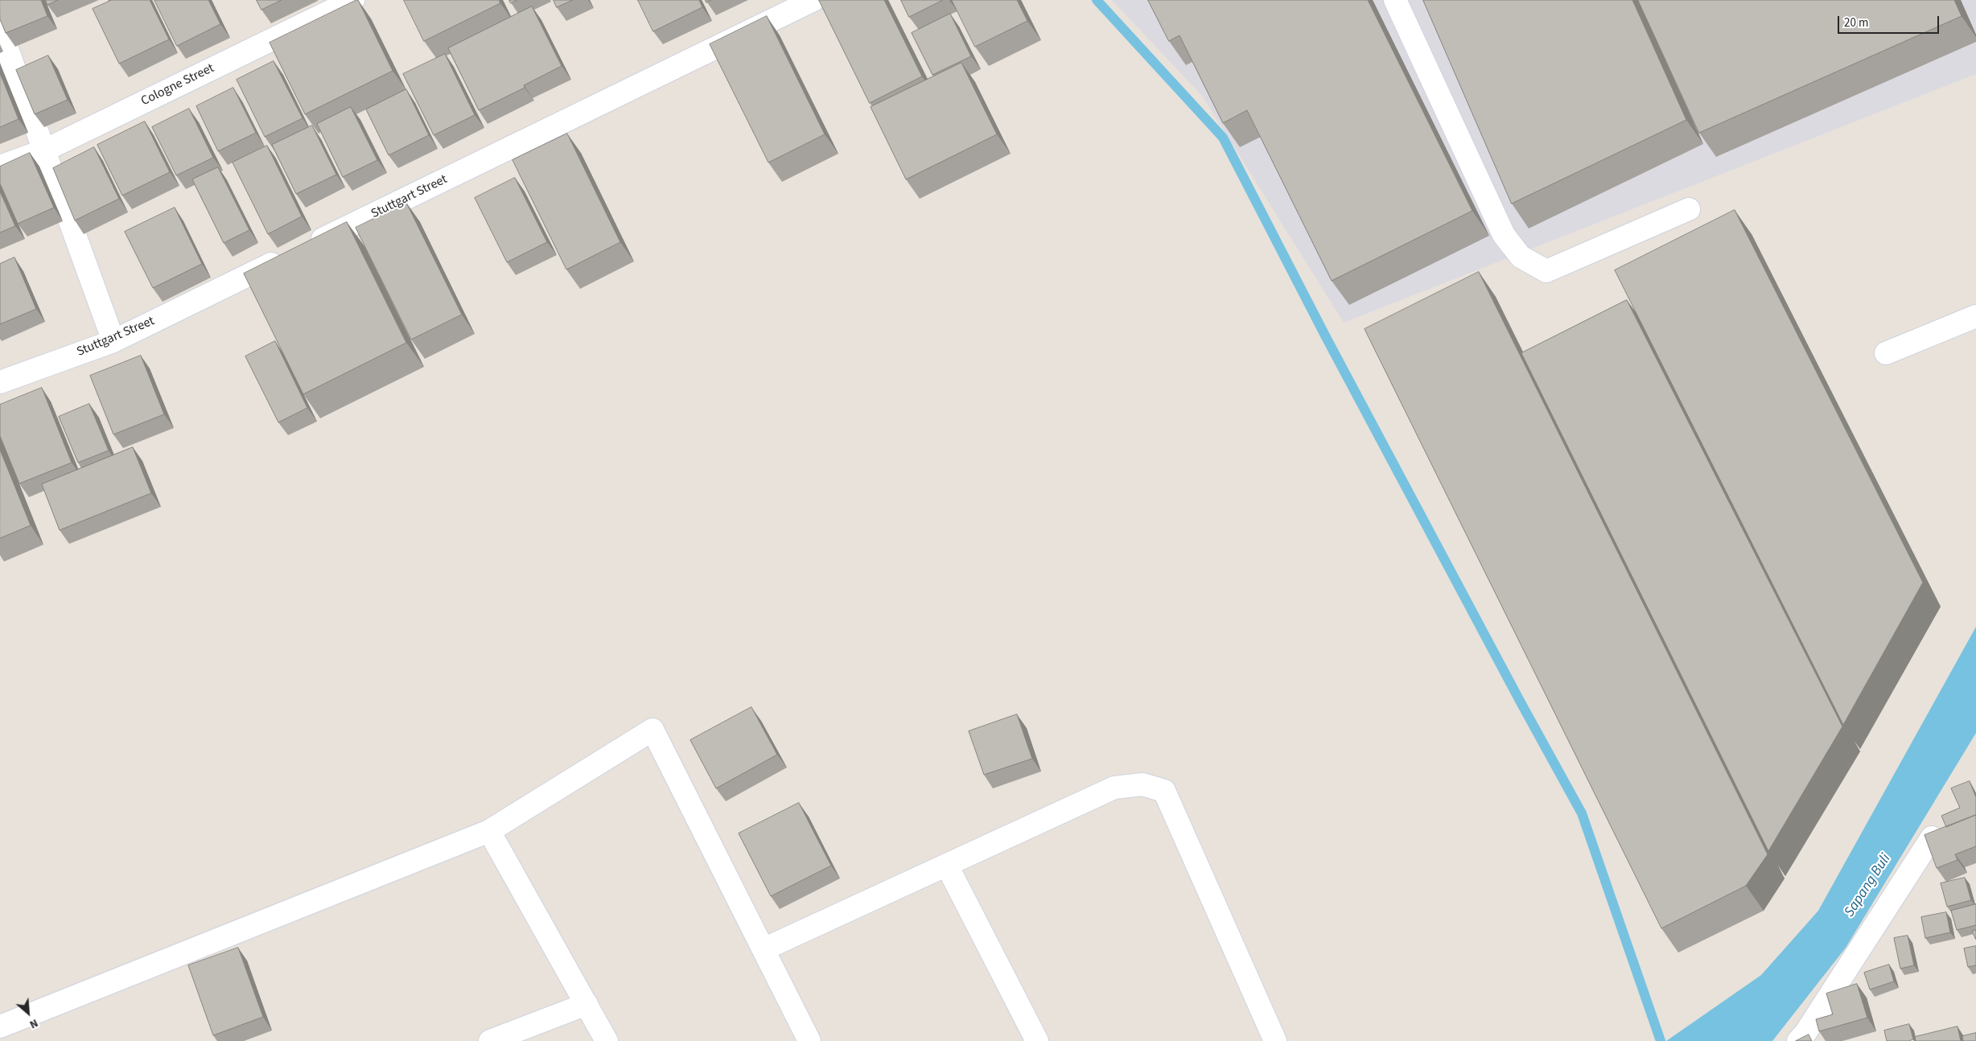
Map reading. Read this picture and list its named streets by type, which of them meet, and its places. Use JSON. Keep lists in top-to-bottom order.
{
  "streets": {
    "street": ["Cologne Street", "Stuttgart Street"]
  },
  "water": ["Sapang Buli"],
  "scale_bar": "20 m",
  "north": "bottom right"
}
